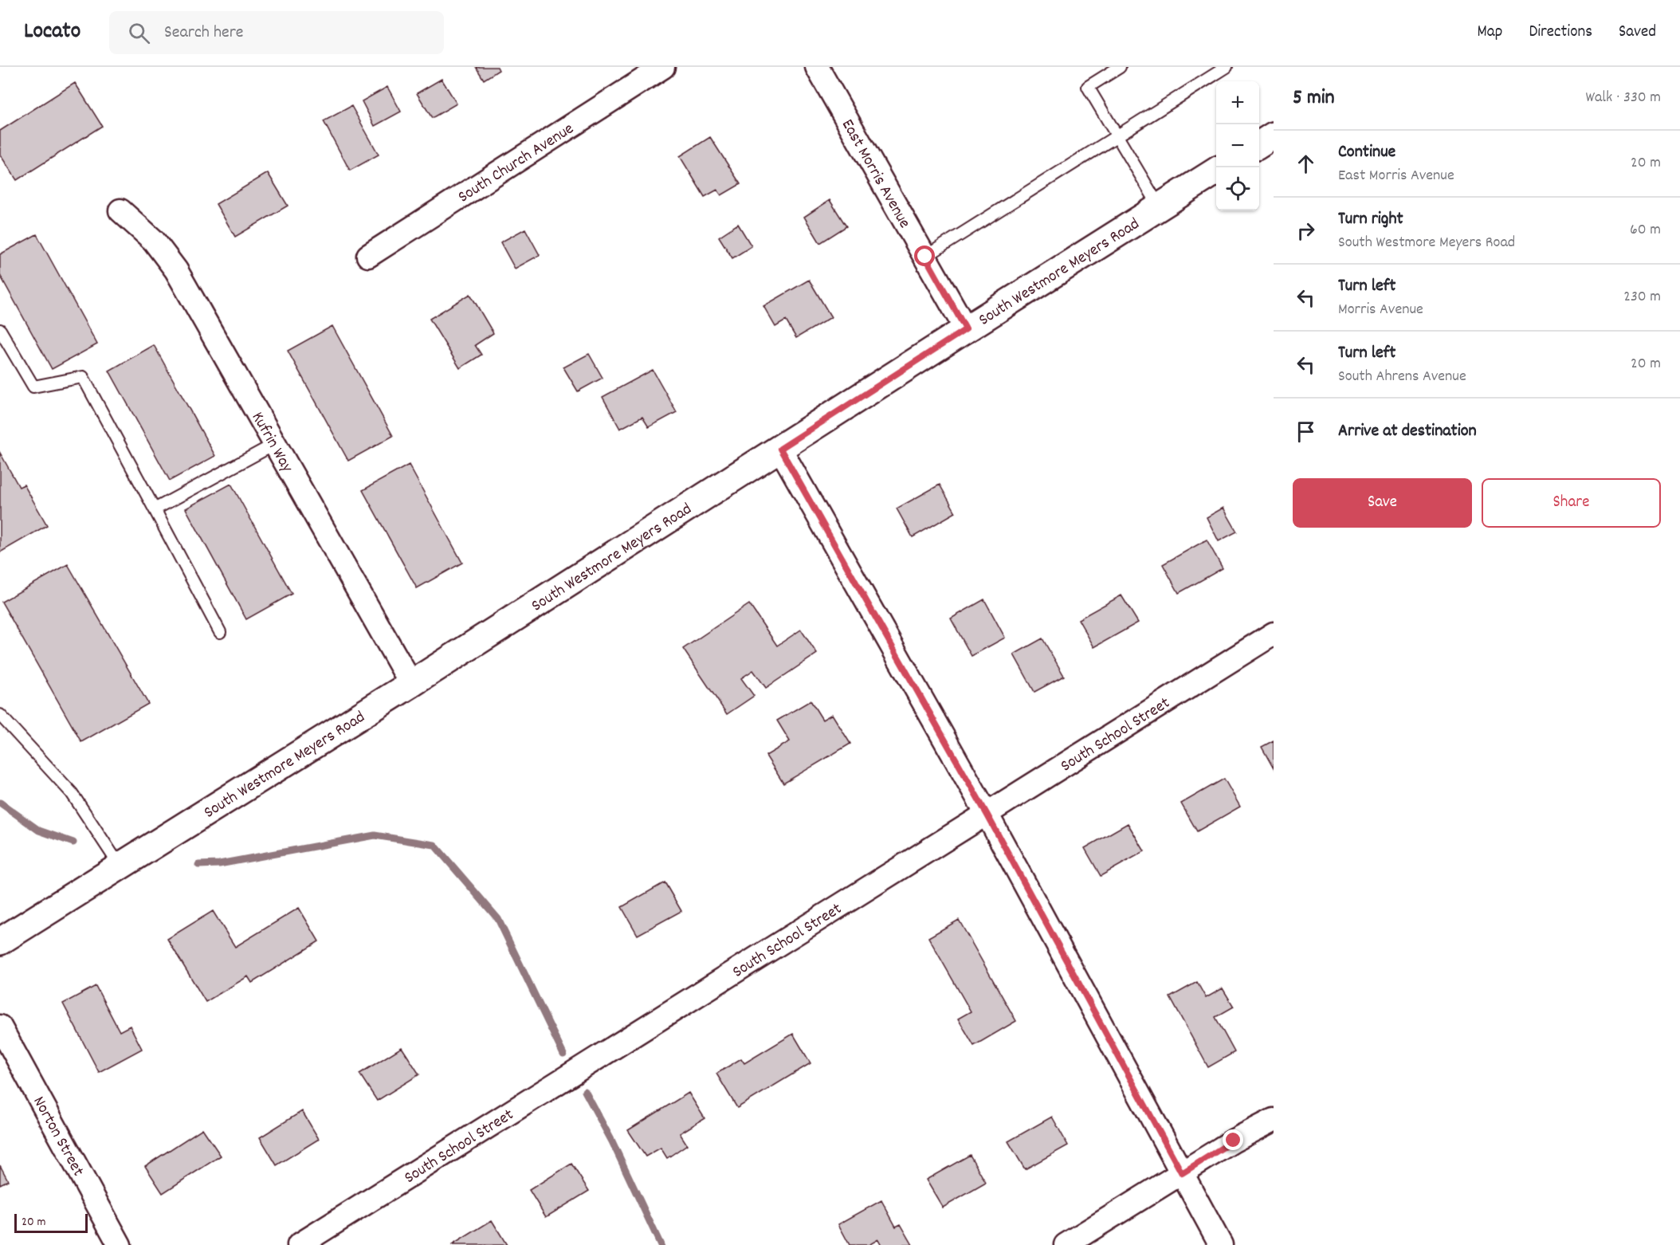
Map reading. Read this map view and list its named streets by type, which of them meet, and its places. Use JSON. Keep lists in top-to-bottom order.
{
  "streets": {
    "street": [
      "South Church Avenue",
      "East Morris Avenue",
      "South Westmore Meyers Road",
      "Kufrin Way",
      "South School Street",
      "Norton Street"
    ]
  },
  "crossings": [
    ["East Morris Avenue", "South Westmore Meyers Road"],
    ["South Westmore Meyers Road", "Kufrin Way"]
  ],
  "scale_bar": "20 m",
  "page": {
    "header": "Locato",
    "search": "Search here",
    "nav": ["Map", "Directions", "Saved"],
    "heading": ["5 min", "Walk · 330 m"],
    "map_buttons": ["+", "−"],
    "list": [
      ["Continue", "East Morris Avenue", "20 m"],
      ["Turn right", "South Westmore Meyers Road", "60 m"],
      ["Turn left", "Morris Avenue", "230 m"],
      ["Turn left", "South Ahrens Avenue", "20 m"],
      "Arrive at destination"
    ],
    "buttons": ["Save", "Share"],
    "scale": "20 m"
  }
}
